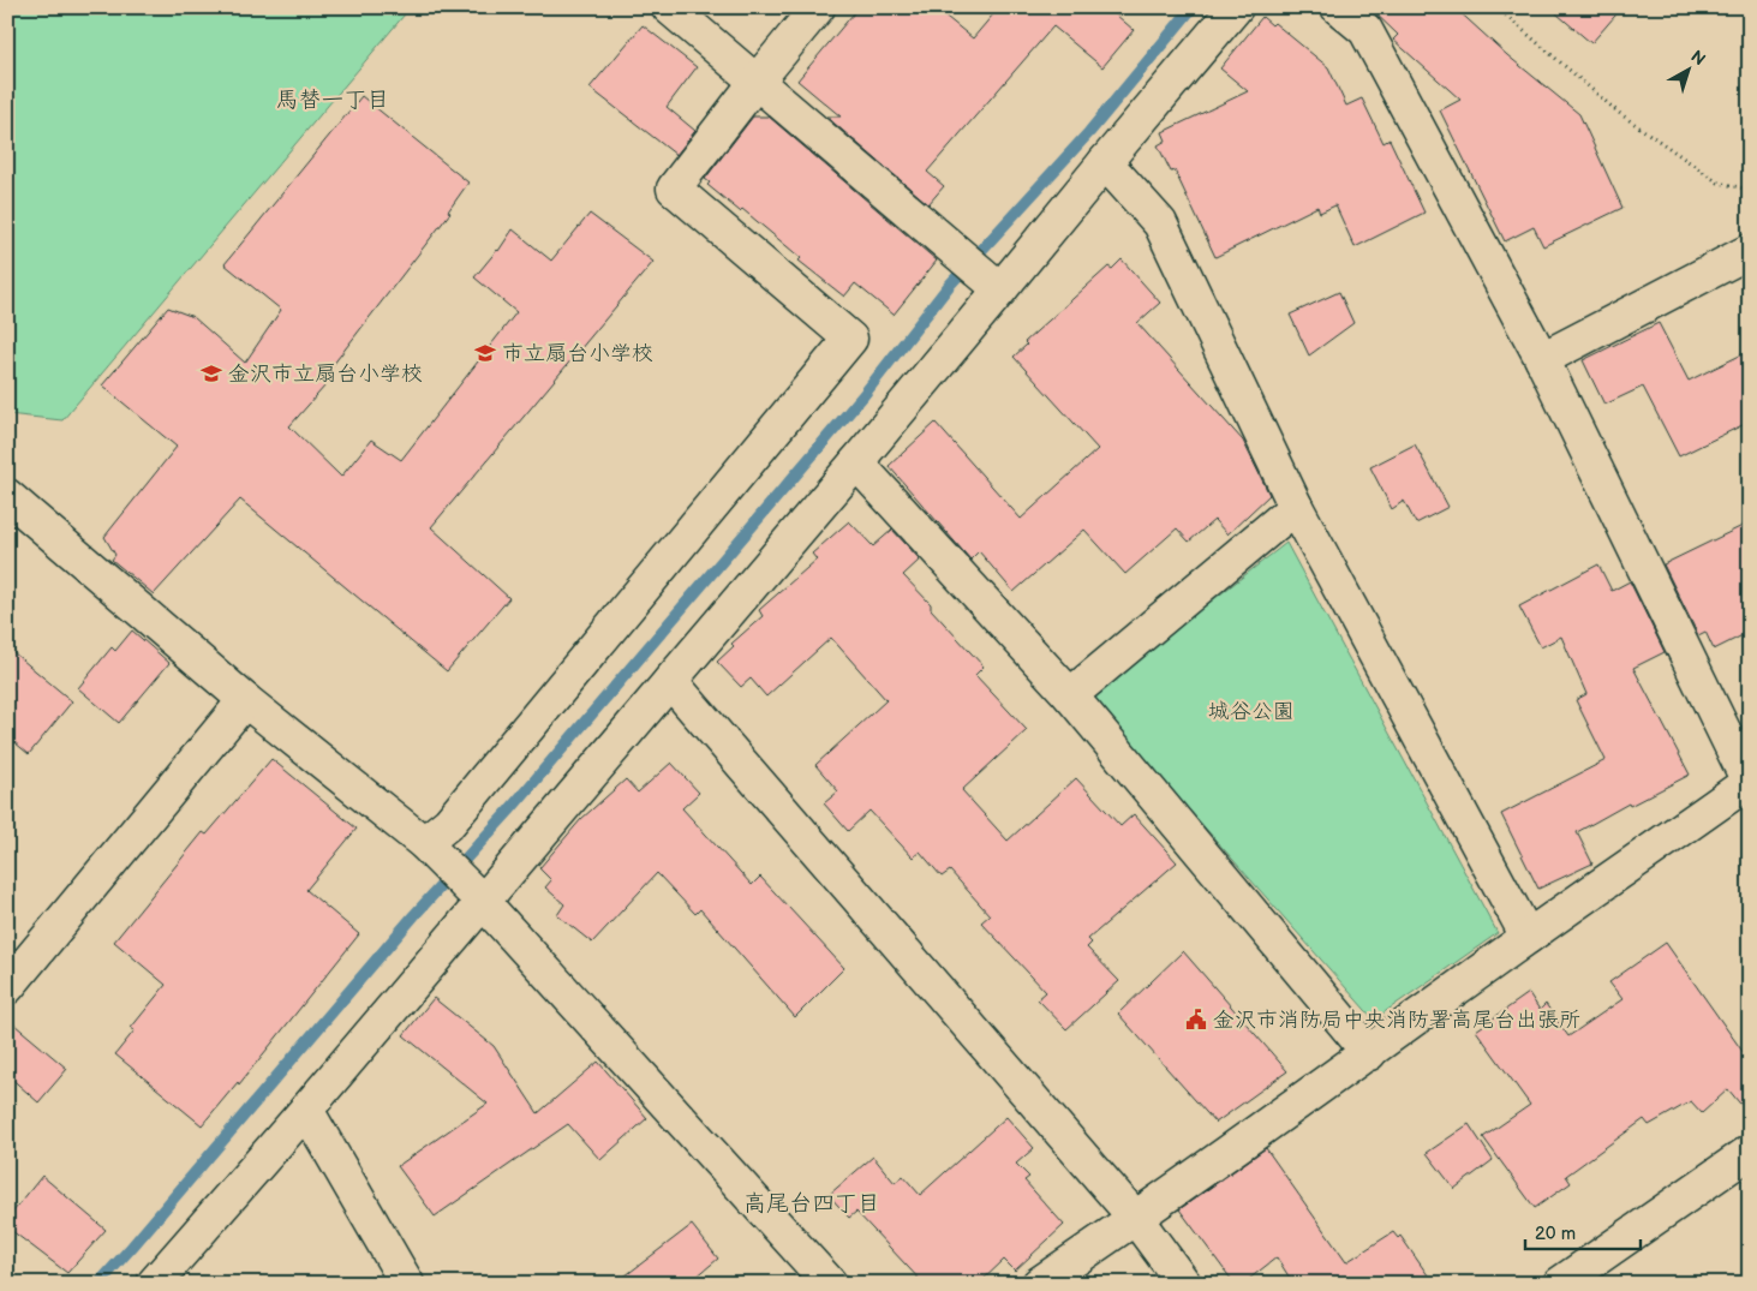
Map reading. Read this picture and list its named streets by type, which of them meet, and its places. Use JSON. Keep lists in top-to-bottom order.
{
  "districts": ["馬替一丁目", "高尾台四丁目"],
  "parks": ["城谷公園"],
  "places": {
    "school or university": ["市立扇台小学校", "金沢市立扇台小学校"],
    "public building": ["金沢市消防局中央消防署高尾台出張所"]
  },
  "scale_bar": "20 m",
  "north": "top right"
}
